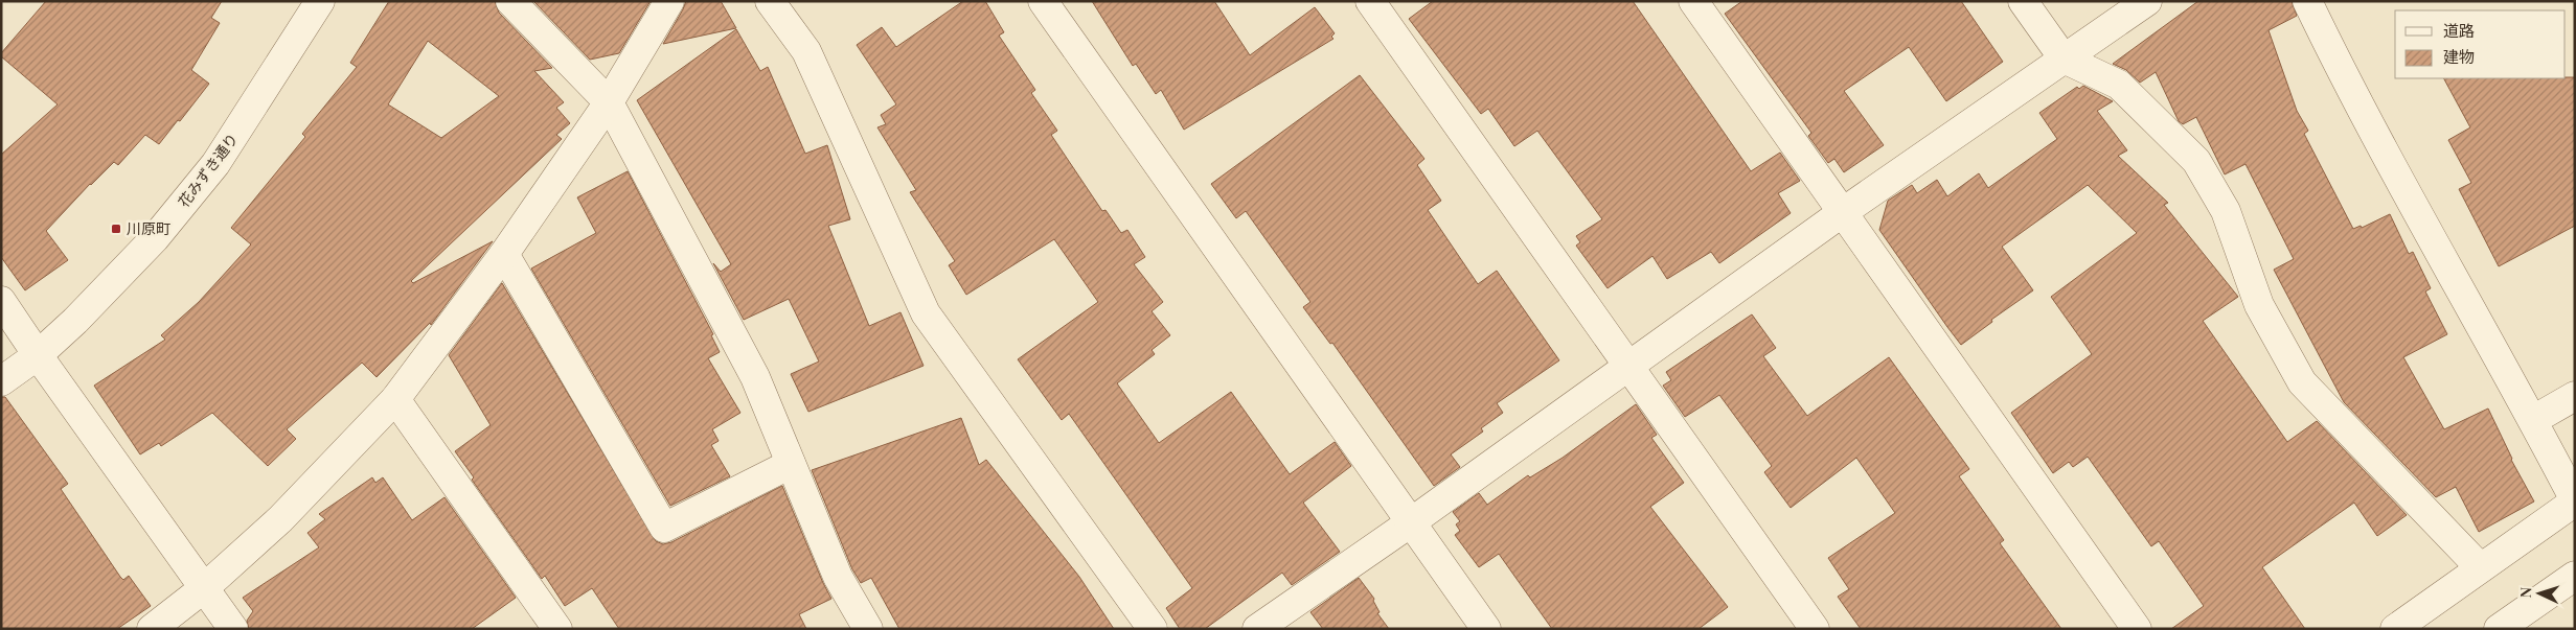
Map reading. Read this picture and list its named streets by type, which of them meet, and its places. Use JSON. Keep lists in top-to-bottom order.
{
  "streets": {
    "street": ["花みずき通り"]
  },
  "places": {
    "transit": ["川原町"]
  },
  "legend": ["道路", "建物"],
  "north": "left"
}
